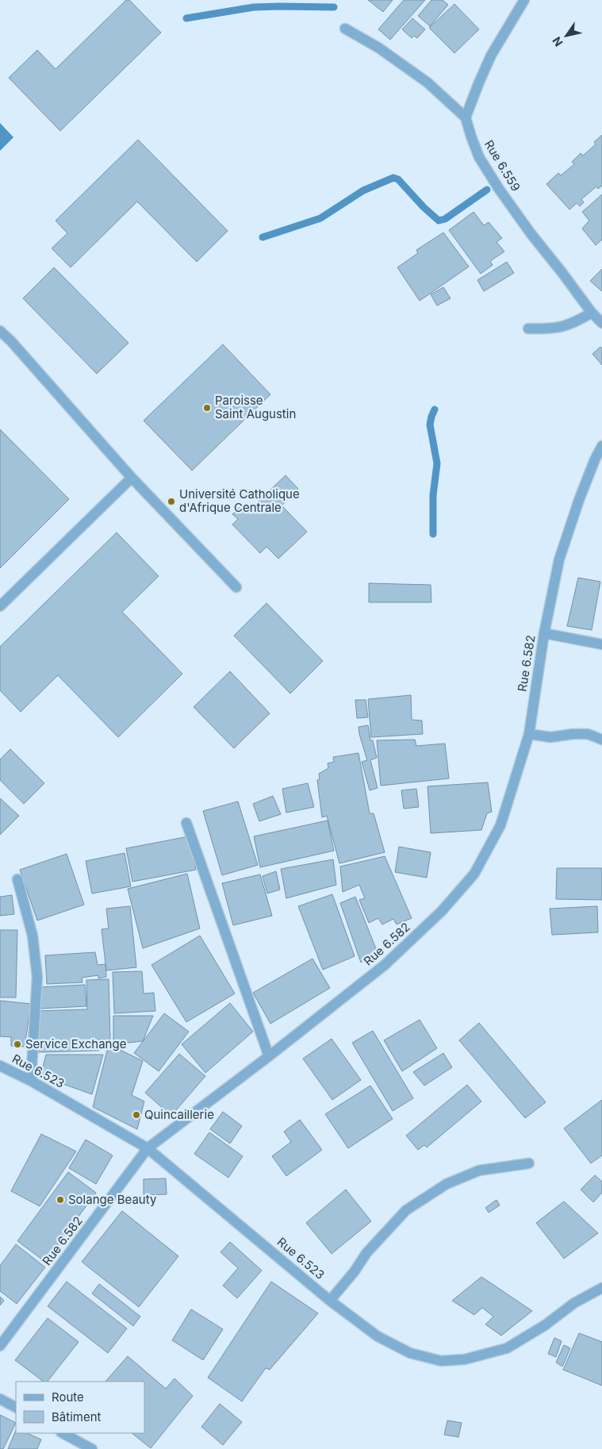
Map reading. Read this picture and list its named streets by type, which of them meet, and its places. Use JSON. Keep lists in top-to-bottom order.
{
  "streets": {
    "street": ["Rue 6.559", "Rue 6.582", "Rue 6.523"]
  },
  "crossings": [
    ["Rue 6.582", "Rue 6.523"]
  ],
  "places": [
    "Paroisse Saint Augustin",
    "Université Catholique d'Afrique Centrale",
    "Service Exchange",
    "Quincaillerie",
    "Solange Beauty"
  ],
  "legend": ["Route", "Bâtiment"],
  "north": "bottom left"
}
